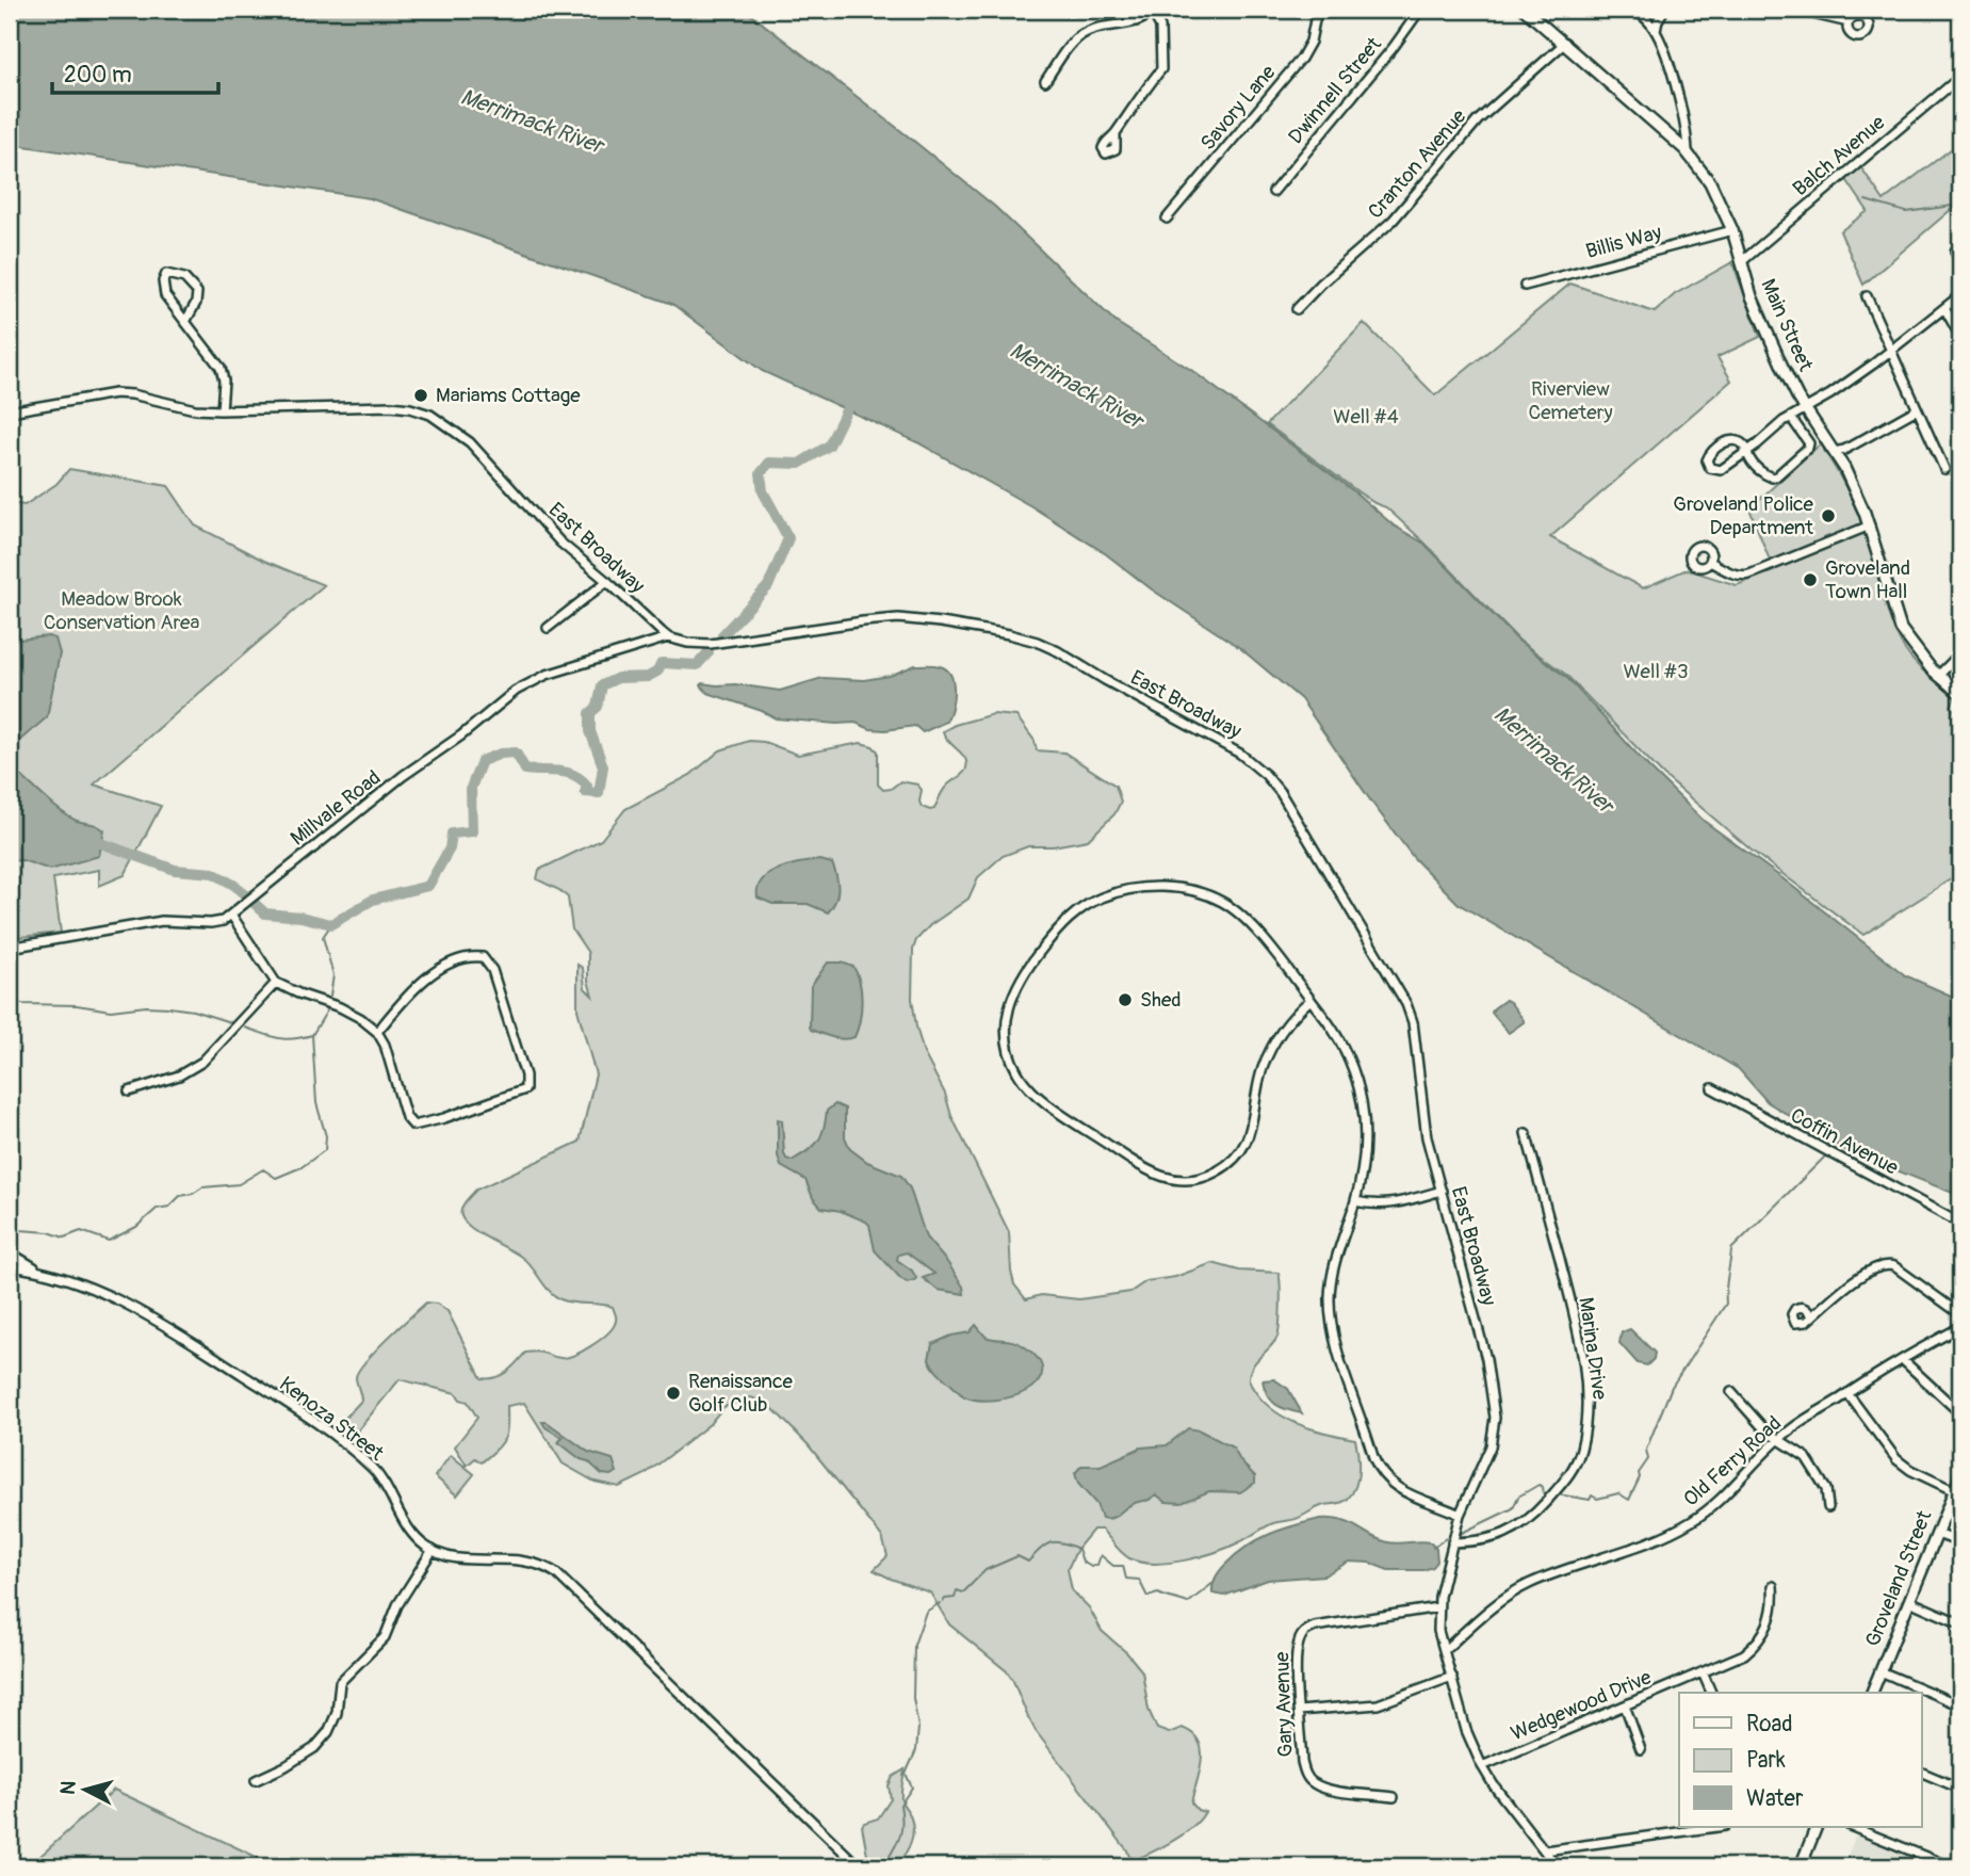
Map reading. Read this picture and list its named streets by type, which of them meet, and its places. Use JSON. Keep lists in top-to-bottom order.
{
  "streets": {
    "main road": ["Main Street", "Groveland Street"],
    "street": [
      "Dwinnell Street",
      "Savory Lane",
      "Balch Avenue",
      "Cranton Avenue",
      "Billis Way",
      "East Broadway",
      "Millvale Road",
      "Coffin Avenue",
      "Marina Drive",
      "Kenoza Street",
      "Old Ferry Road",
      "Gary Avenue",
      "Wedgewood Drive"
    ]
  },
  "crossings": [
    ["Balch Avenue", "Main Street"],
    ["Cranton Avenue", "Main Street"],
    ["Billis Way", "Main Street"],
    ["East Broadway", "Millvale Road"],
    ["East Broadway", "Marina Drive"],
    ["East Broadway", "Old Ferry Road"],
    ["East Broadway", "Gary Avenue"],
    ["East Broadway", "Wedgewood Drive"]
  ],
  "water": ["Merrimack River"],
  "parks": [
    "Riverview Cemetery",
    "Well #4",
    "Meadow Brook Conservation Area",
    "Well #3"
  ],
  "places": [
    "Mariams Cottage",
    "Groveland Police Department",
    "Groveland Town Hall",
    "Shed",
    "Renaissance Golf Club"
  ],
  "legend": ["Road", "Park", "Water"],
  "scale_bar": "200 m",
  "north": "left"
}
